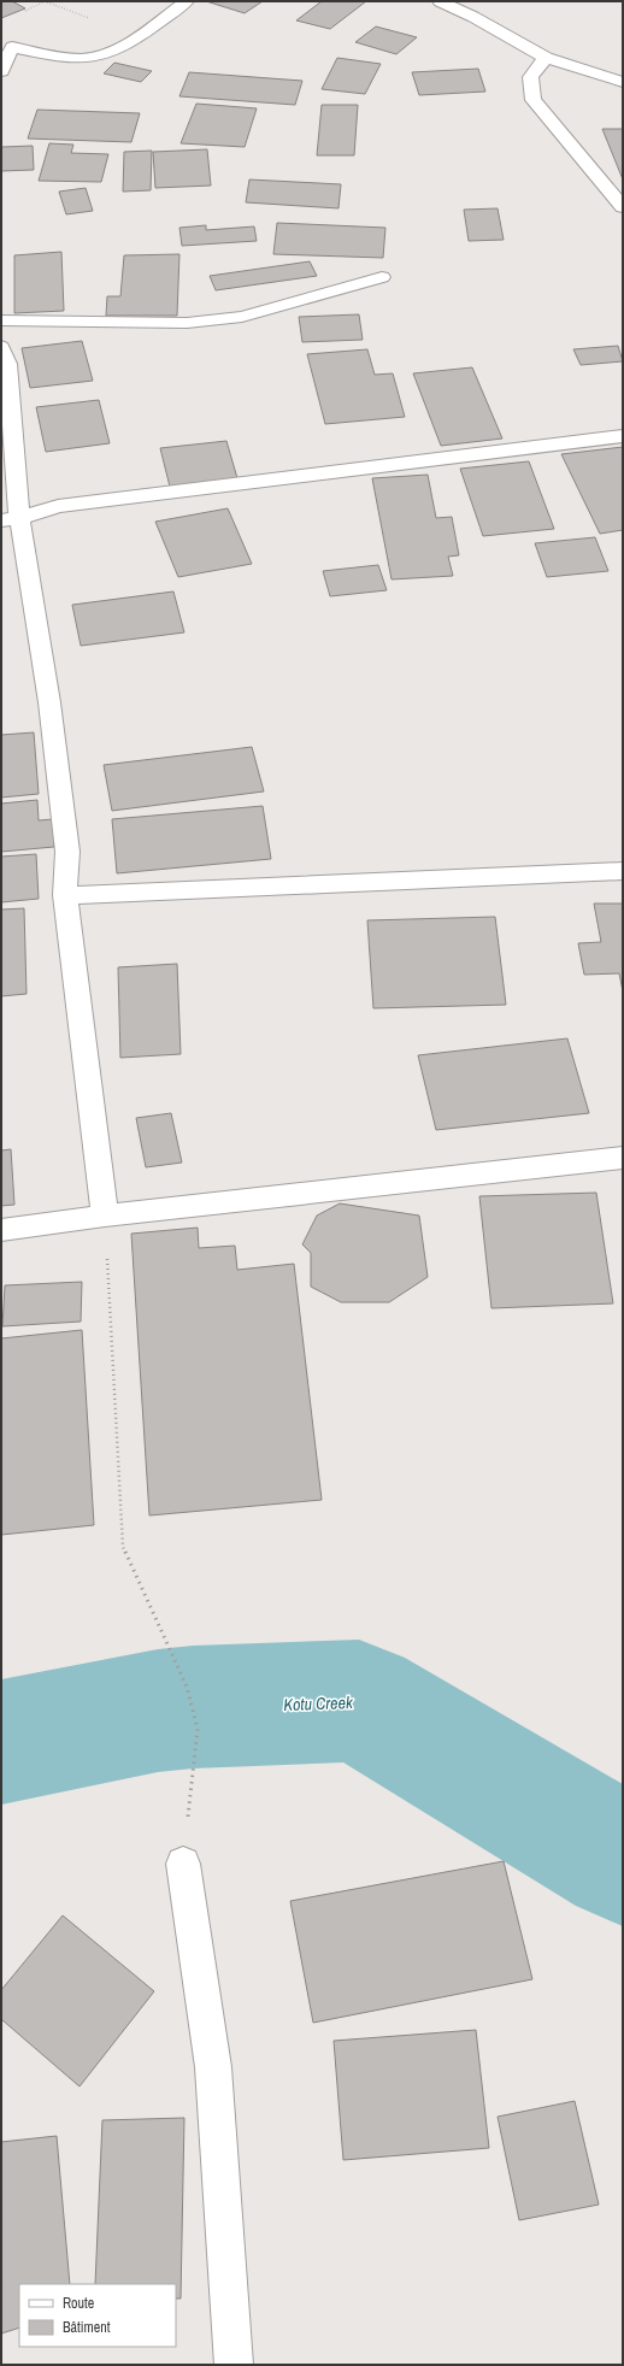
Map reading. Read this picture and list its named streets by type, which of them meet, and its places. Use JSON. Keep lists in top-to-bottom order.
{
  "water": ["Kotu Creek"],
  "legend": ["Route", "Bâtiment"]
}
